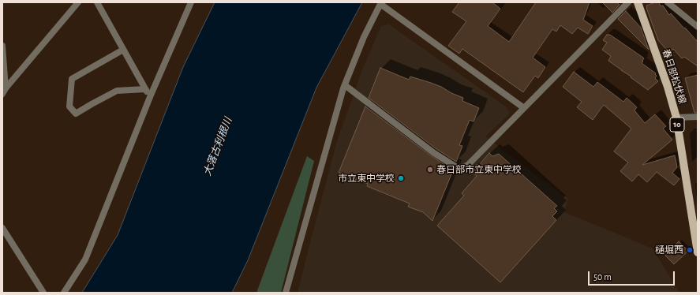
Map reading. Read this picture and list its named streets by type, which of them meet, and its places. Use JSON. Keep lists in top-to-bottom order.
{
  "streets": {
    "main road": ["春日部松伏線", "10"]
  },
  "water": ["大落古利根川"],
  "places": ["春日部市立東中学校", "市立東中学校", "樋堀西"],
  "scale_bar": "50 m"
}
